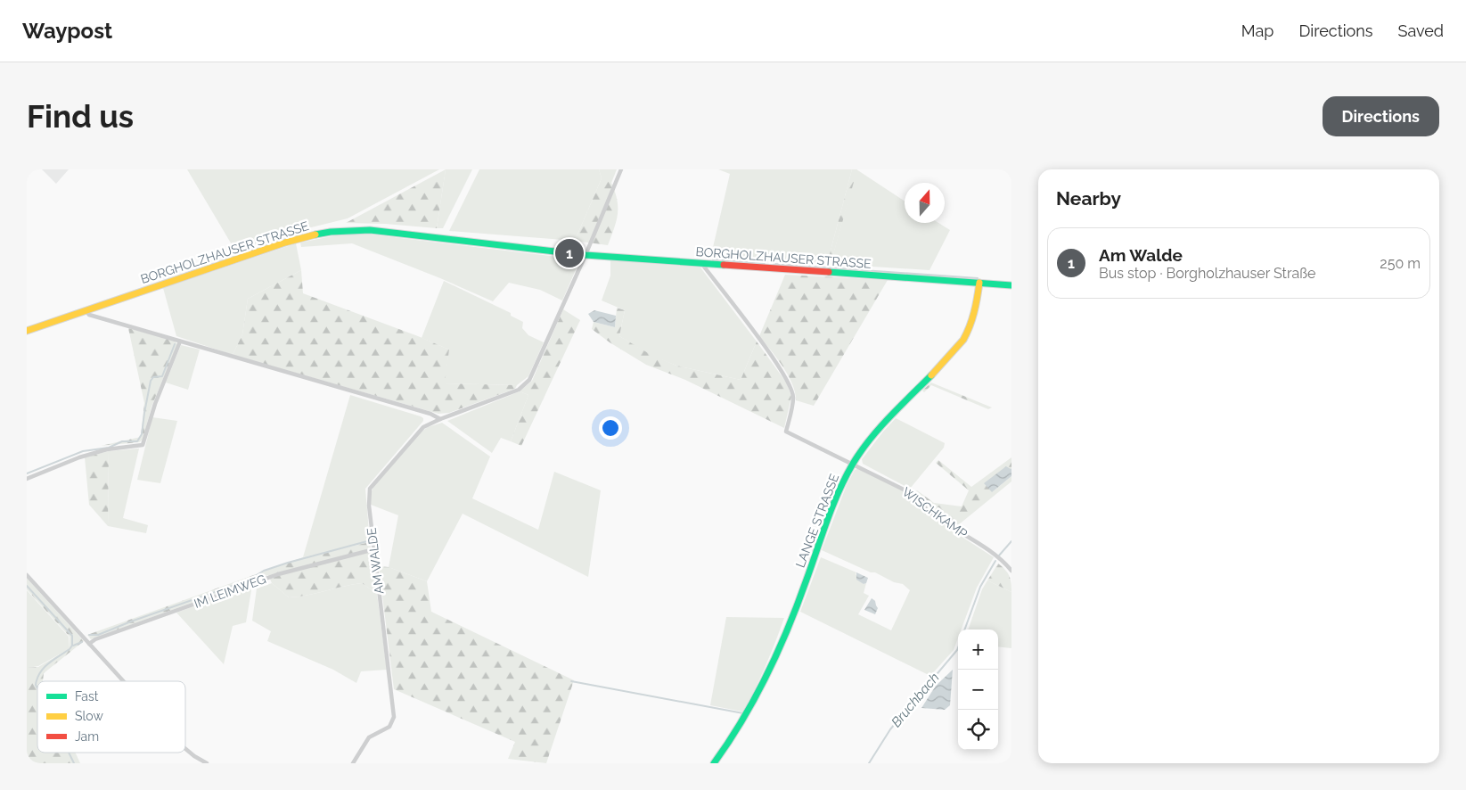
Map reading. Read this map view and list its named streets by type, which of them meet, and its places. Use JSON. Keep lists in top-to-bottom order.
{
  "streets": {
    "main road": ["BORGHOLZHAUSER STRASSE", "LANGE STRASSE"],
    "street": ["WISCHKAMP", "AM WALDE", "IM LEIMWEG"]
  },
  "crossings": [
    ["BORGHOLZHAUSER STRASSE", "WISCHKAMP"],
    ["BORGHOLZHAUSER STRASSE", "LANGE STRASSE"],
    ["BORGHOLZHAUSER STRASSE", "AM WALDE"],
    ["WISCHKAMP", "LANGE STRASSE"],
    ["AM WALDE", "IM LEIMWEG"]
  ],
  "water": ["Bruchbach"],
  "legend": ["Fast", "Slow", "Jam"],
  "north": "top",
  "page": {
    "header": "Waypost",
    "nav": ["Map", "Directions", "Saved"],
    "buttons": "Directions",
    "title": "Find us",
    "heading": "Nearby",
    "list": [
      {
        "mark": "1",
        "name": "Am Walde",
        "note": "Bus stop · Borgholzhauser Straße",
        "value": "250 m"
      }
    ],
    "pins": "1",
    "map_buttons": ["+", "−"]
  }
}
